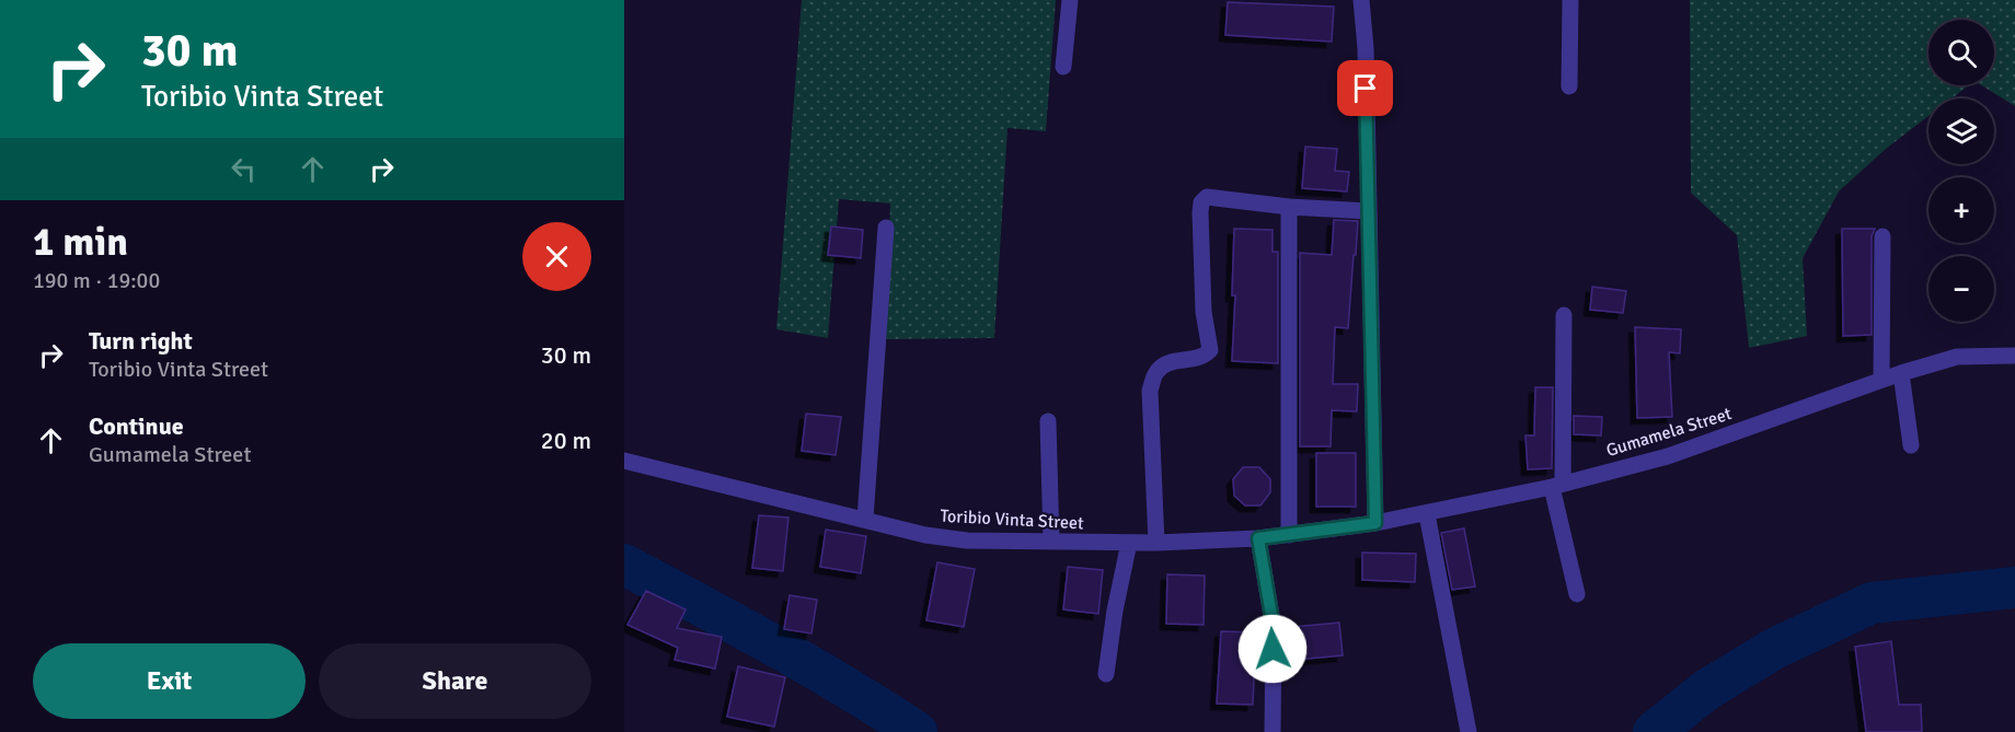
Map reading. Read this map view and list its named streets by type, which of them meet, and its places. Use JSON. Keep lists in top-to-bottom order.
{
  "streets": {
    "street": ["Gumamela Street", "Toribio Vinta Street"]
  },
  "crossings": [
    ["Gumamela Street", "Toribio Vinta Street"]
  ],
  "page": {
    "turn": ["30 m", "Toribio Vinta Street"],
    "map_buttons": ["+", "−"],
    "heading": ["1 min", "190 m · 19:00"],
    "list": [
      {
        "name": "Turn right",
        "note": "Toribio Vinta Street",
        "value": "30 m"
      },
      {
        "name": "Continue",
        "note": "Gumamela Street",
        "value": "20 m"
      }
    ],
    "buttons": ["Exit", "Share"]
  }
}
